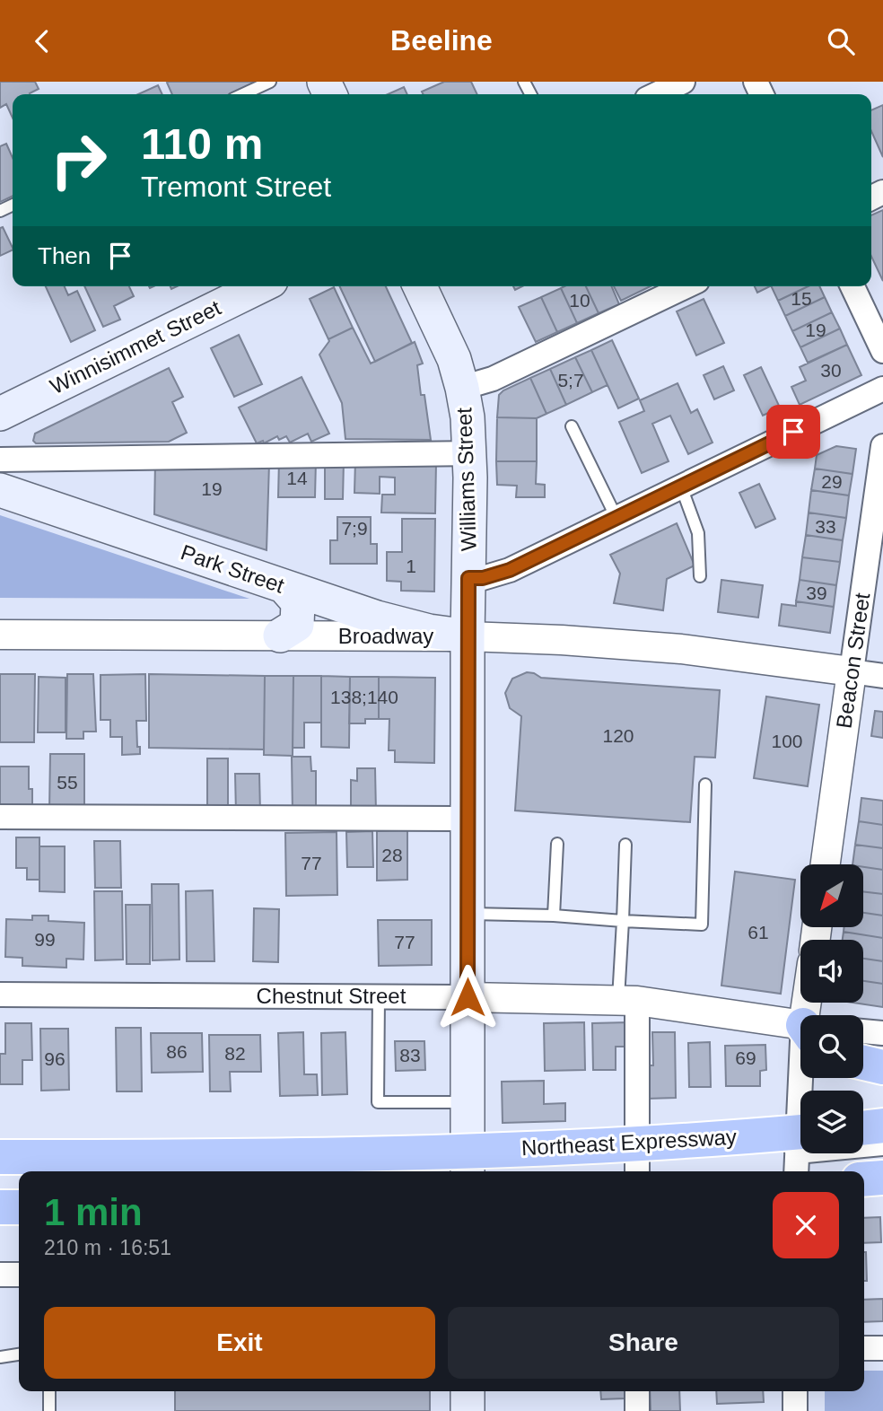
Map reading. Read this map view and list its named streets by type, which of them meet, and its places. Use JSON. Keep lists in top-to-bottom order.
{
  "streets": {
    "highway": ["Northeast Expressway"],
    "main road": ["Winnisimmet Street", "Williams Street", "Park Street"],
    "street": ["Broadway", "Beacon Street", "Chestnut Street"]
  },
  "crossings": [
    ["Williams Street", "Park Street"],
    ["Williams Street", "Broadway"],
    ["Williams Street", "Chestnut Street"],
    ["Park Street", "Broadway"],
    ["Broadway", "Beacon Street"]
  ],
  "house_numbers": [
    "15",
    "10",
    "19",
    "30",
    "5;7",
    "14",
    "29",
    "19",
    "33",
    "7;9",
    "1",
    "39",
    "138;140",
    "120",
    "100",
    "55",
    "28",
    "77",
    "61",
    "99",
    "77",
    "86",
    "82",
    "83",
    "69",
    "96"
  ],
  "north": "bottom left",
  "page": {
    "header": "Beeline",
    "turn": ["110 m", "Tremont Street"],
    "then": "Then",
    "heading": ["1 min", "210 m · 16:51"],
    "buttons": ["Exit", "Share"]
  }
}
